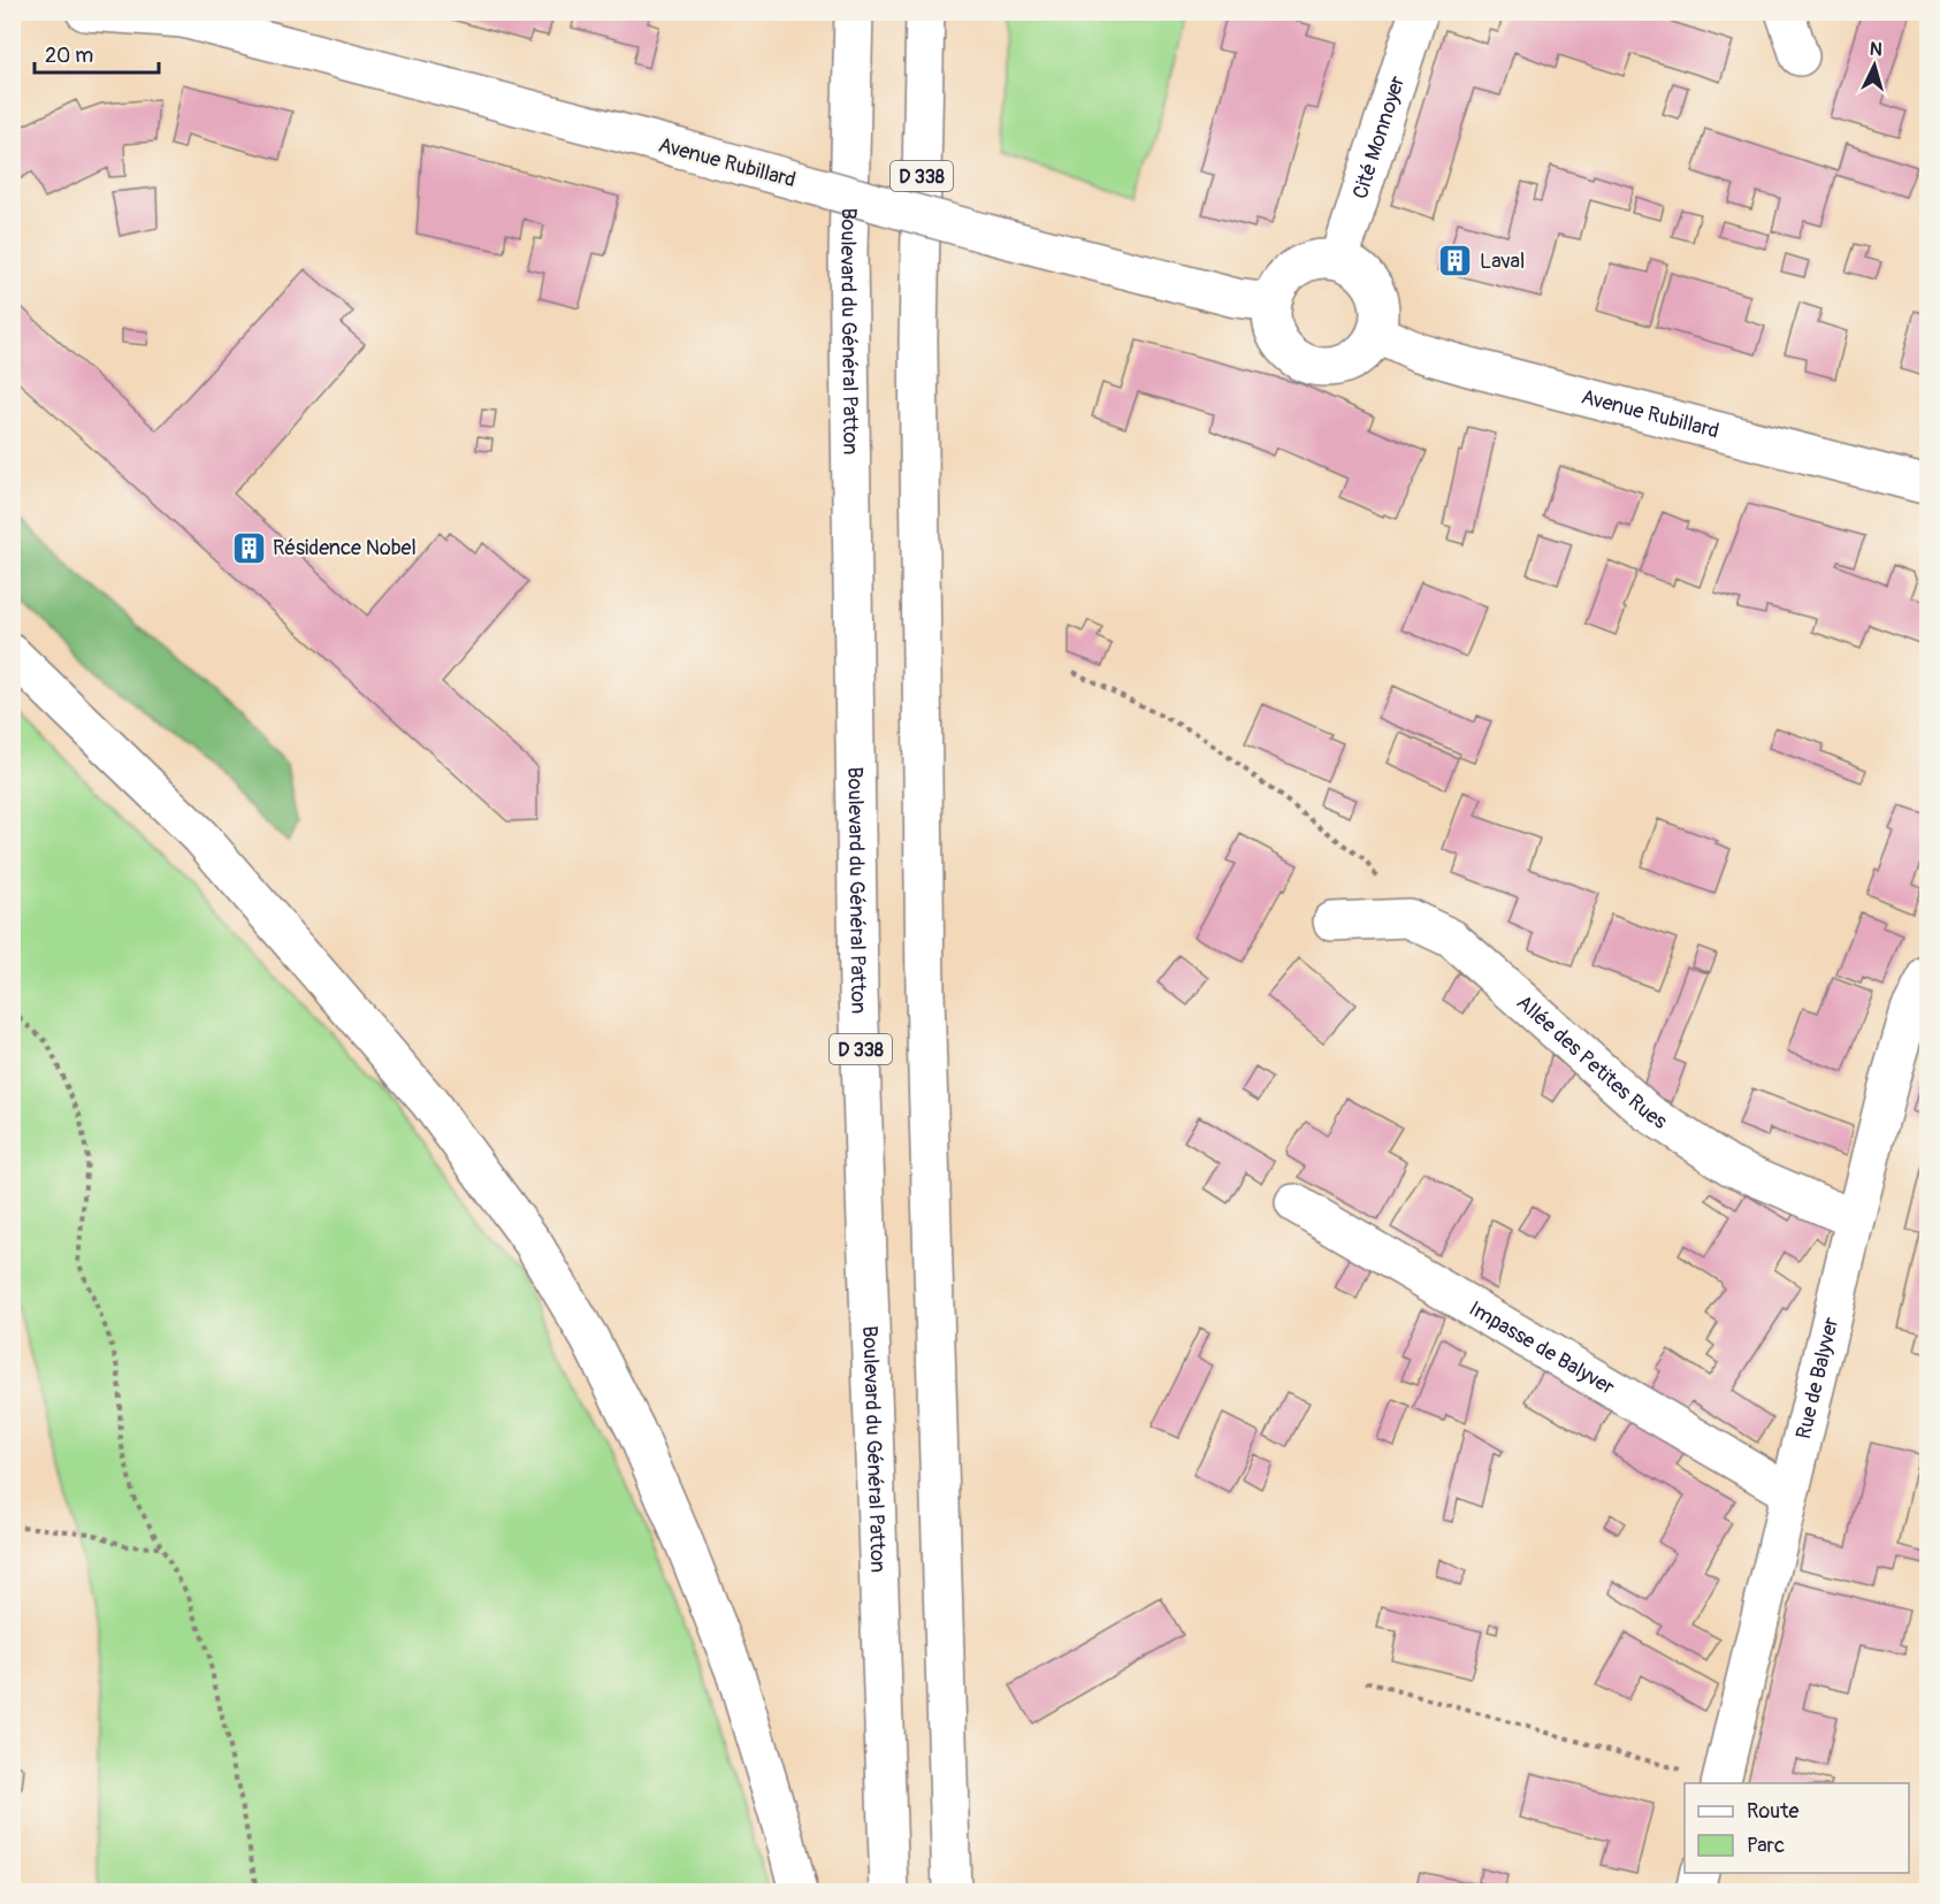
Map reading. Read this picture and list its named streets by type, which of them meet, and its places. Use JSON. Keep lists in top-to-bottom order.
{
  "streets": {
    "main road": [
      "Cité Monnoyer",
      "Avenue Rubillard",
      "D 338",
      "Boulevard du Général Patton",
      "Allée des Petites Rues",
      "Impasse de Balyver",
      "Rue de Balyver"
    ]
  },
  "crossings": [
    ["Cité Monnoyer", "Avenue Rubillard"],
    ["Allée des Petites Rues", "Rue de Balyver"],
    ["Impasse de Balyver", "Rue de Balyver"]
  ],
  "places": {
    "building": ["Laval", "Résidence Nobel"]
  },
  "legend": ["Route", "Parc"],
  "scale_bar": "20 m",
  "north": "top"
}
